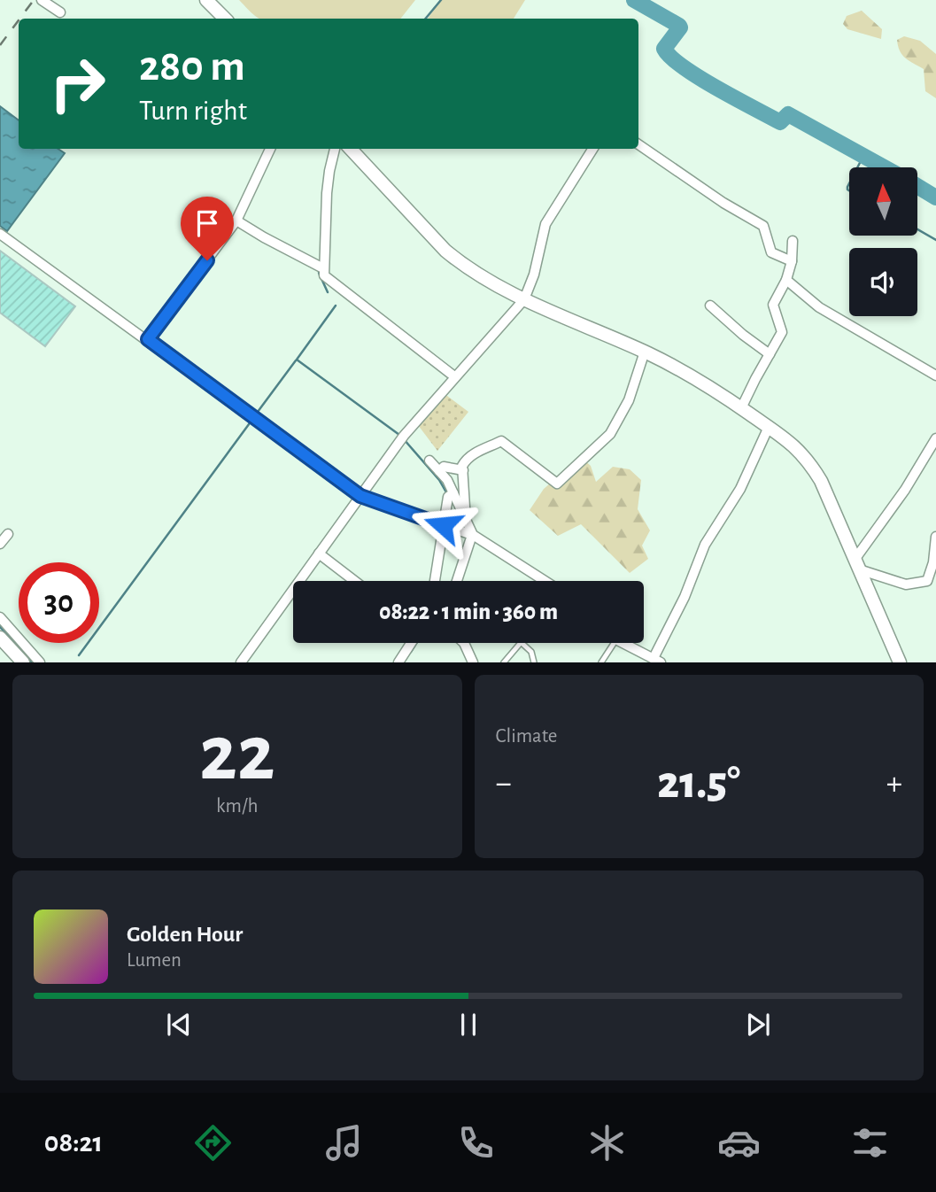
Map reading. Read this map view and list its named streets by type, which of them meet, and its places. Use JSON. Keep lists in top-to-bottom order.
{
  "north": "top",
  "page": {
    "turn": ["280 m", "Turn right"],
    "limit": "30",
    "trip": "08:22 · 1 min · 360 m",
    "tile": [
      ["22", "km/h"],
      "Climate"
    ],
    "heat": ["−", "21.5°", "+"],
    "song": ["Golden Hour", "Lumen"],
    "tabs": "08:21"
  }
}
